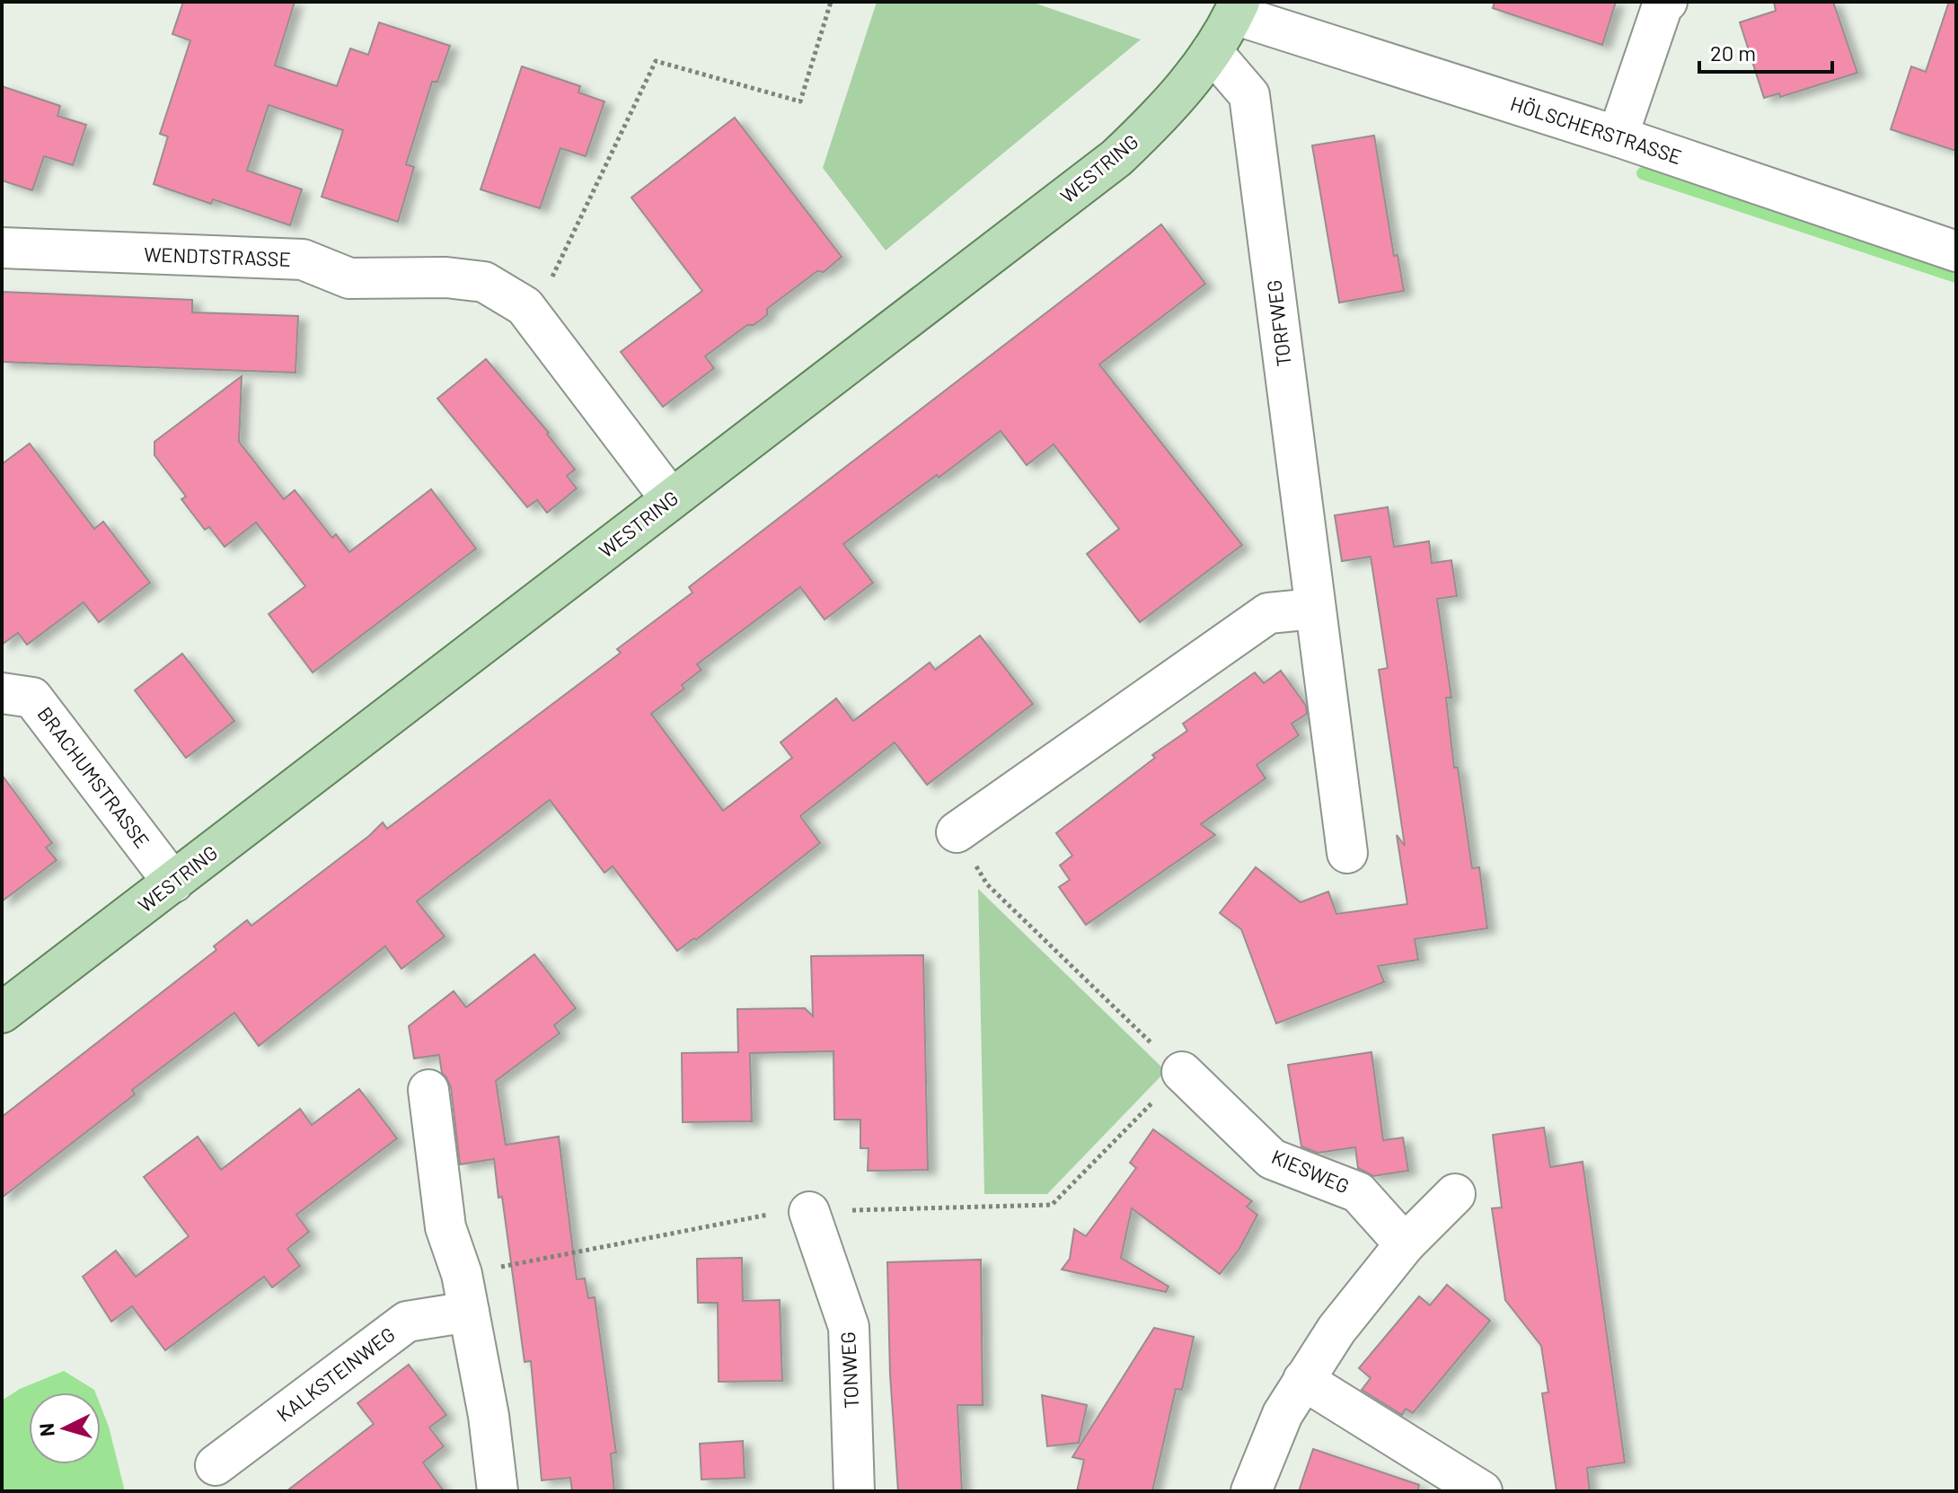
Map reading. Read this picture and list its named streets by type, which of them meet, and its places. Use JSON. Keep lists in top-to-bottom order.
{
  "streets": {
    "main road": ["WESTRING"],
    "street": [
      "HÖLSCHERSTRASSE",
      "WENDTSTRASSE",
      "TORFWEG",
      "BRACHUMSTRASSE",
      "KIESWEG",
      "TONWEG",
      "KALKSTEINWEG"
    ]
  },
  "crossings": [
    ["HÖLSCHERSTRASSE", "WESTRING"],
    ["WESTRING", "WENDTSTRASSE"],
    ["WESTRING", "TORFWEG"],
    ["WESTRING", "BRACHUMSTRASSE"]
  ],
  "scale_bar": "20 m",
  "north": "left"
}
